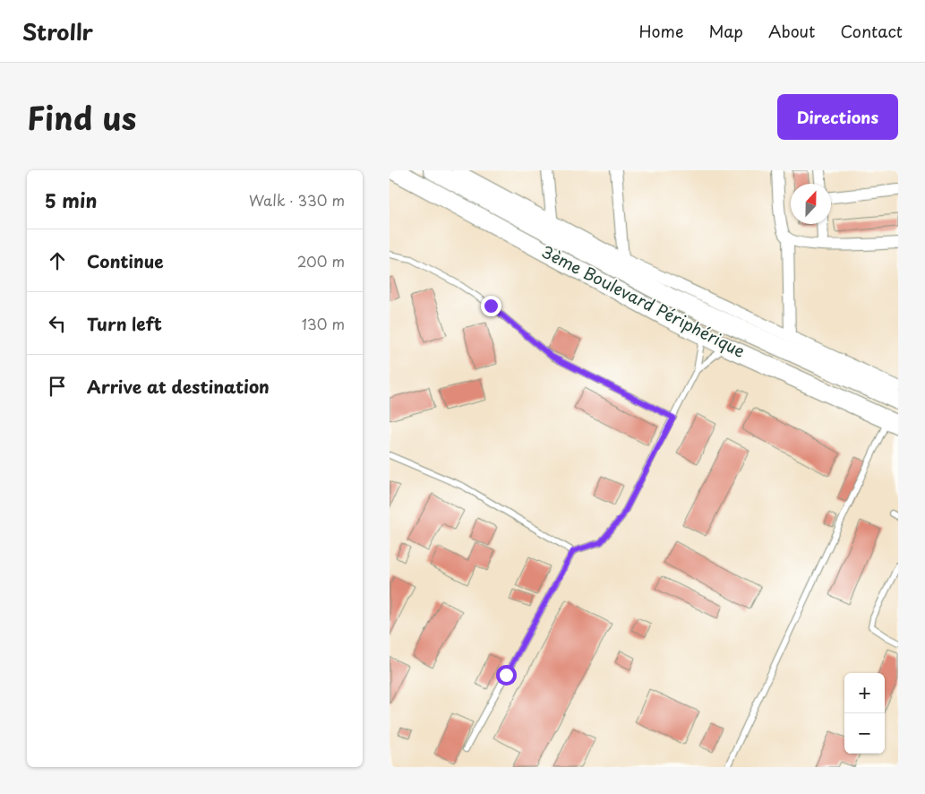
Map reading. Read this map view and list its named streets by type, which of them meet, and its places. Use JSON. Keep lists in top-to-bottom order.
{
  "streets": {
    "highway": ["3ème Boulevard Périphérique"]
  },
  "north": "top",
  "page": {
    "header": "Strollr",
    "nav": [
      "Home",
      "Map",
      "About",
      "Contact"
    ],
    "title": "Find us",
    "buttons": "Directions",
    "heading": ["5 min", "Walk · 330 m"],
    "list": [
      ["Continue", "200 m"],
      ["Turn left", "130 m"],
      "Arrive at destination"
    ],
    "map_buttons": ["+", "−"]
  }
}
